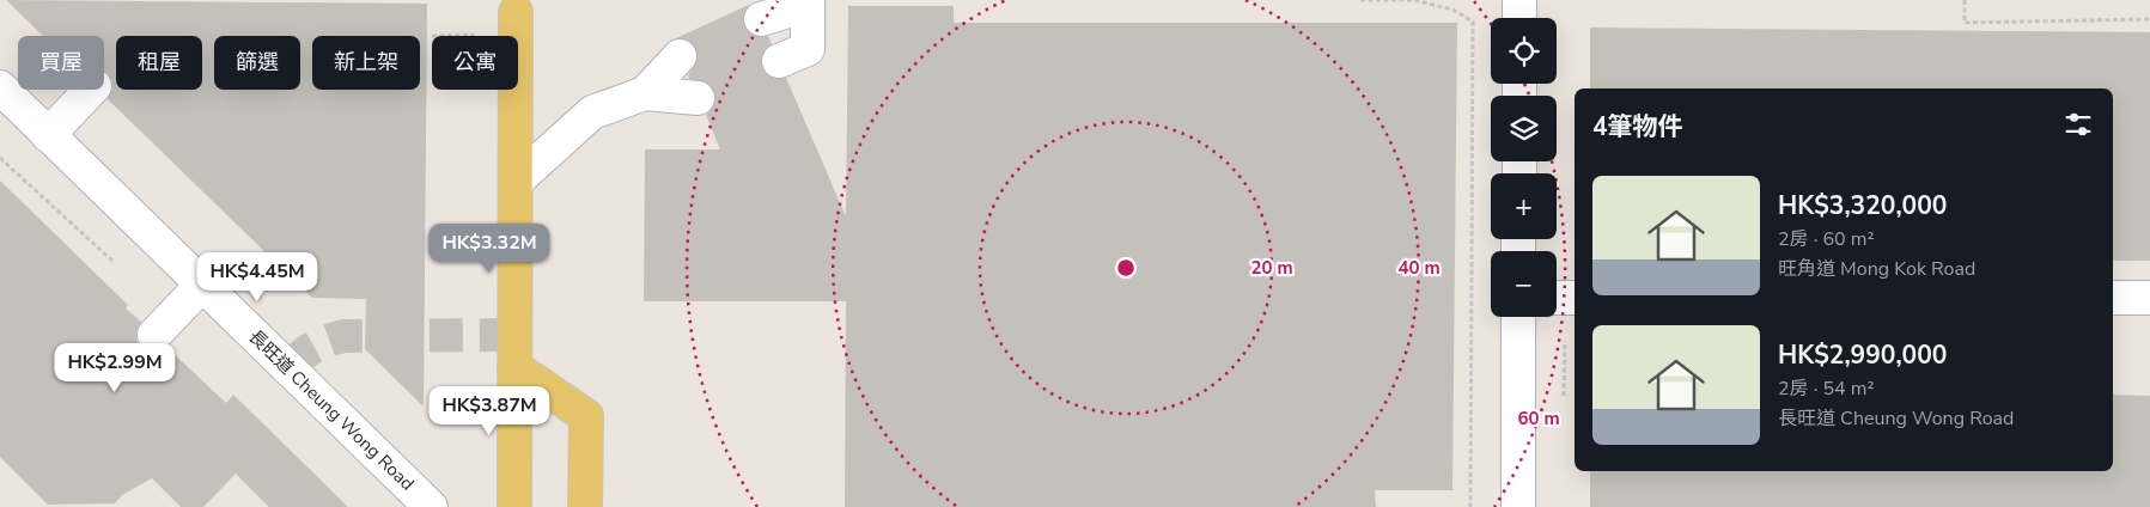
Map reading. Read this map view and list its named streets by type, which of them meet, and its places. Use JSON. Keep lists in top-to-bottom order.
{
  "streets": {
    "street": ["長旺道 Cheung Wong Road"]
  },
  "page": {
    "map_buttons": ["+", "−"],
    "chip": [
      "買屋",
      "租屋",
      "篩選",
      "新上架",
      "公寓"
    ],
    "heading": "4筆物件",
    "list": [
      {
        "name": "HK$3,320,000",
        "note": "2房 · 60 m² · 旺角道 Mong Kok Road"
      },
      {
        "name": "HK$2,990,000",
        "note": "2房 · 54 m² · 長旺道 Cheung Wong Road"
      }
    ],
    "price": [
      "HK$3.32M",
      "HK$4.45M",
      "HK$2.99M",
      "HK$3.87M"
    ]
  },
  "rings": ["20 m", "40 m", "60 m"]
}
